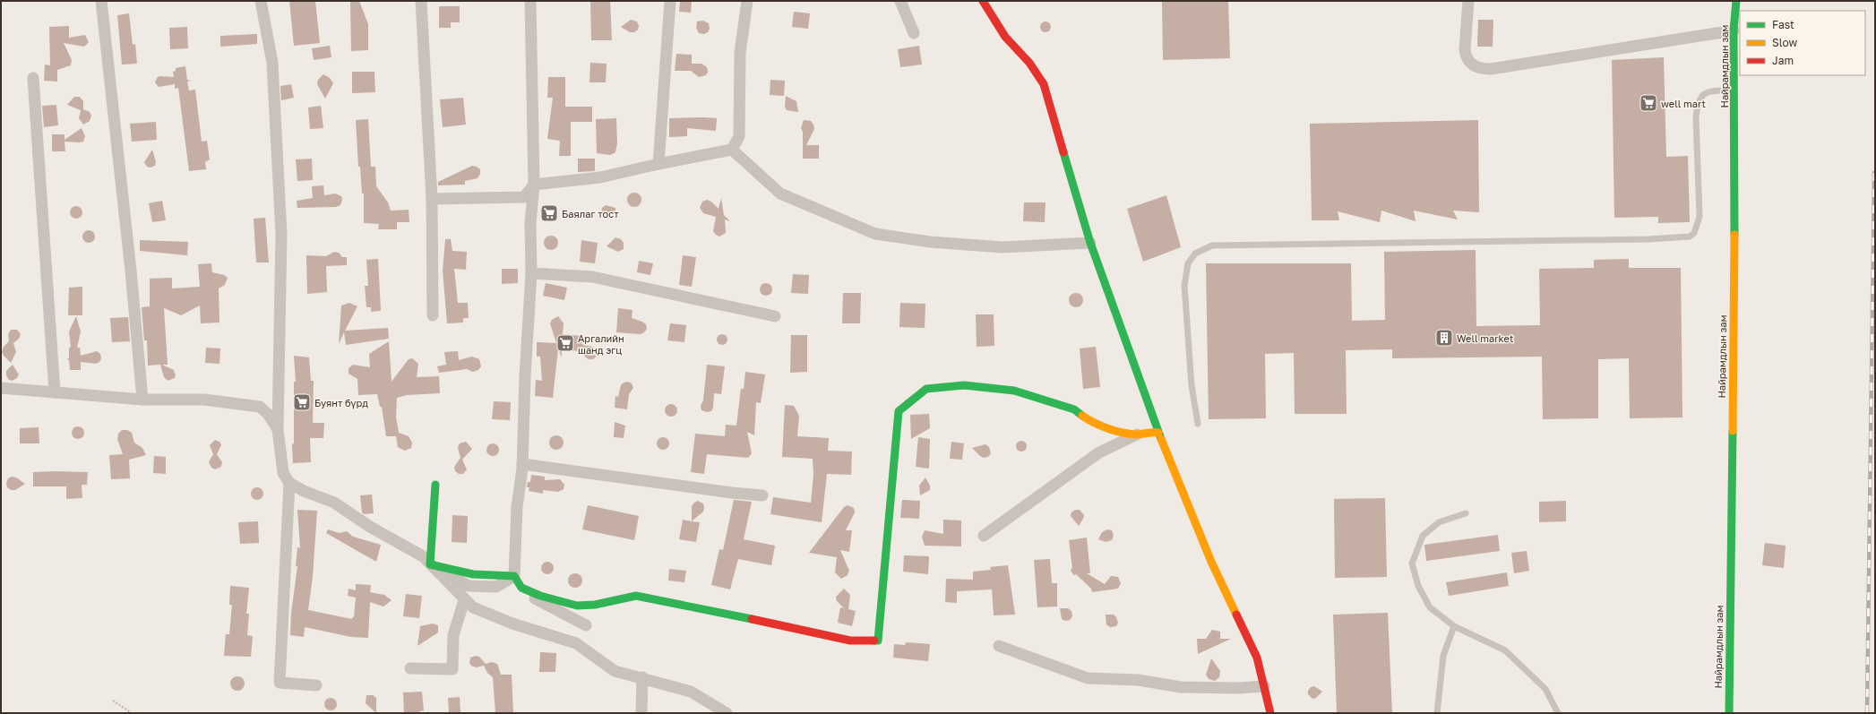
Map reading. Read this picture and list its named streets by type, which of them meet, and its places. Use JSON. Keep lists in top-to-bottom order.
{
  "streets": {
    "street": ["Найрамдлын зам"]
  },
  "places": {
    "supermarket": [
      "well mart",
      "Баялаг тост",
      "Аргалийн шанд эгц",
      "Буянт бүрд"
    ],
    "building": ["Well market"]
  },
  "legend": ["Fast", "Slow", "Jam"]
}
